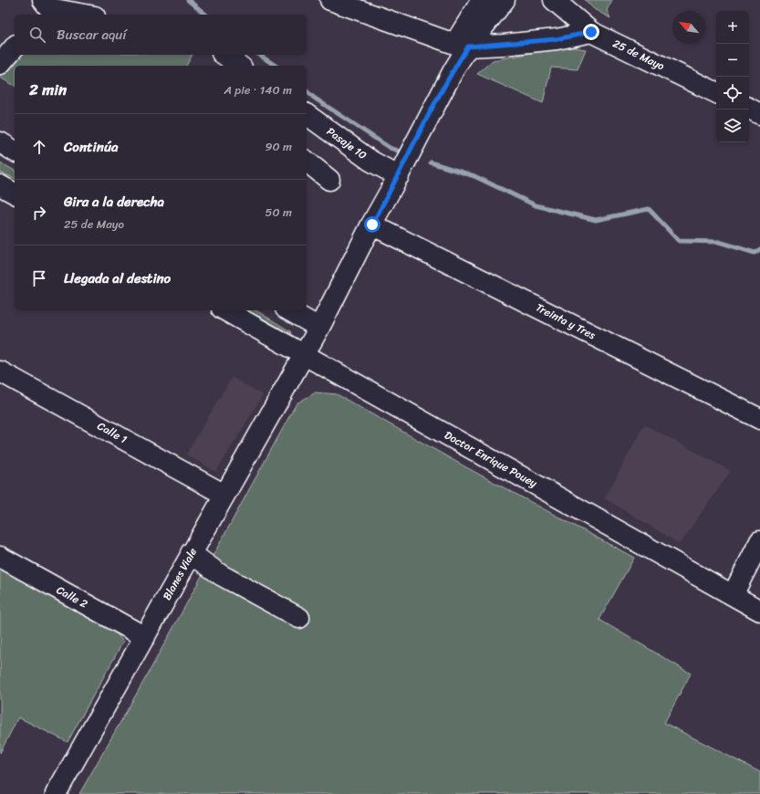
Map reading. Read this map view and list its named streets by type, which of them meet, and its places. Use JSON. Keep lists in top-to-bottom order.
{
  "streets": {
    "street": [
      "25 de Mayo",
      "Pasaje 10",
      "Treinta y Tres",
      "Calle 1",
      "Doctor Enrique Pouey",
      "Blanes Viale",
      "Calle 2"
    ]
  },
  "crossings": [
    ["Pasaje 10", "Blanes Viale"],
    ["Treinta y Tres", "Blanes Viale"],
    ["Calle 1", "Blanes Viale"],
    ["Doctor Enrique Pouey", "Blanes Viale"],
    ["Blanes Viale", "Calle 2"]
  ],
  "north": "top left",
  "page": {
    "map_buttons": ["+", "−"],
    "search": "Buscar aquí",
    "heading": ["2 min", "A pie · 140 m"],
    "list": [
      ["Continúa", "90 m"],
      ["Gira a la derecha", "25 de Mayo", "50 m"],
      "Llegada al destino"
    ]
  }
}
